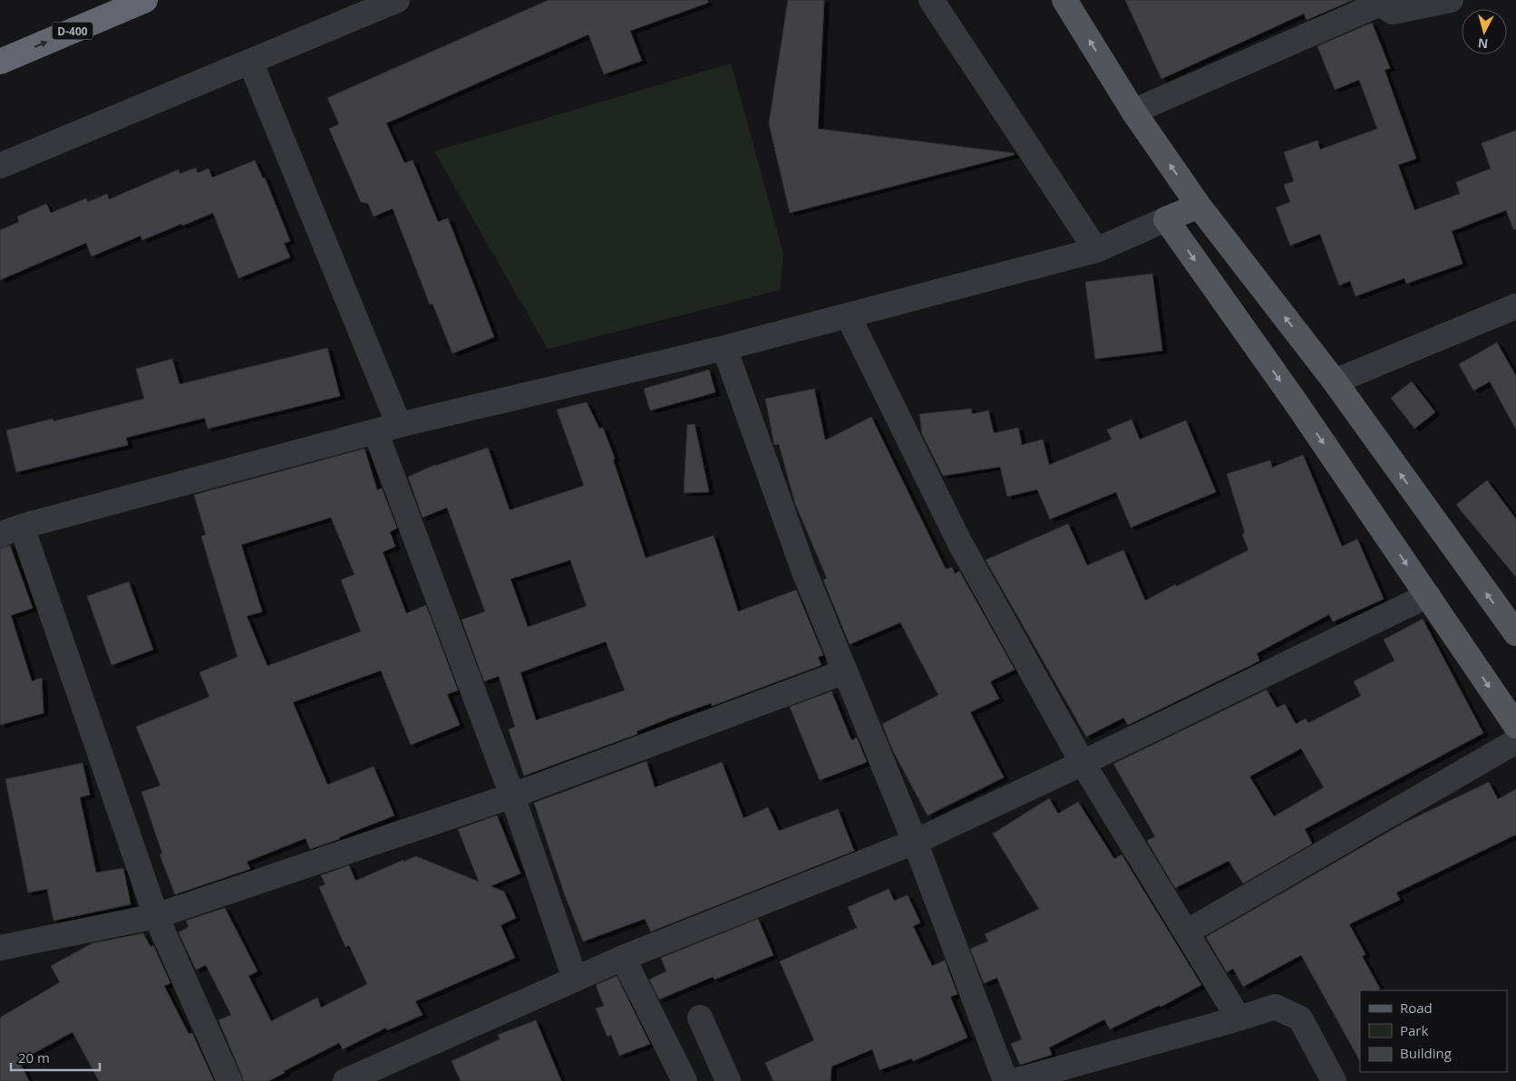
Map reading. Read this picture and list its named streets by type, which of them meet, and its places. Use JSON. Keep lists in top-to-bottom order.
{
  "streets": {
    "highway": ["D-400"]
  },
  "legend": ["Road", "Park", "Building"],
  "scale_bar": "20 m",
  "north": "bottom"
}
